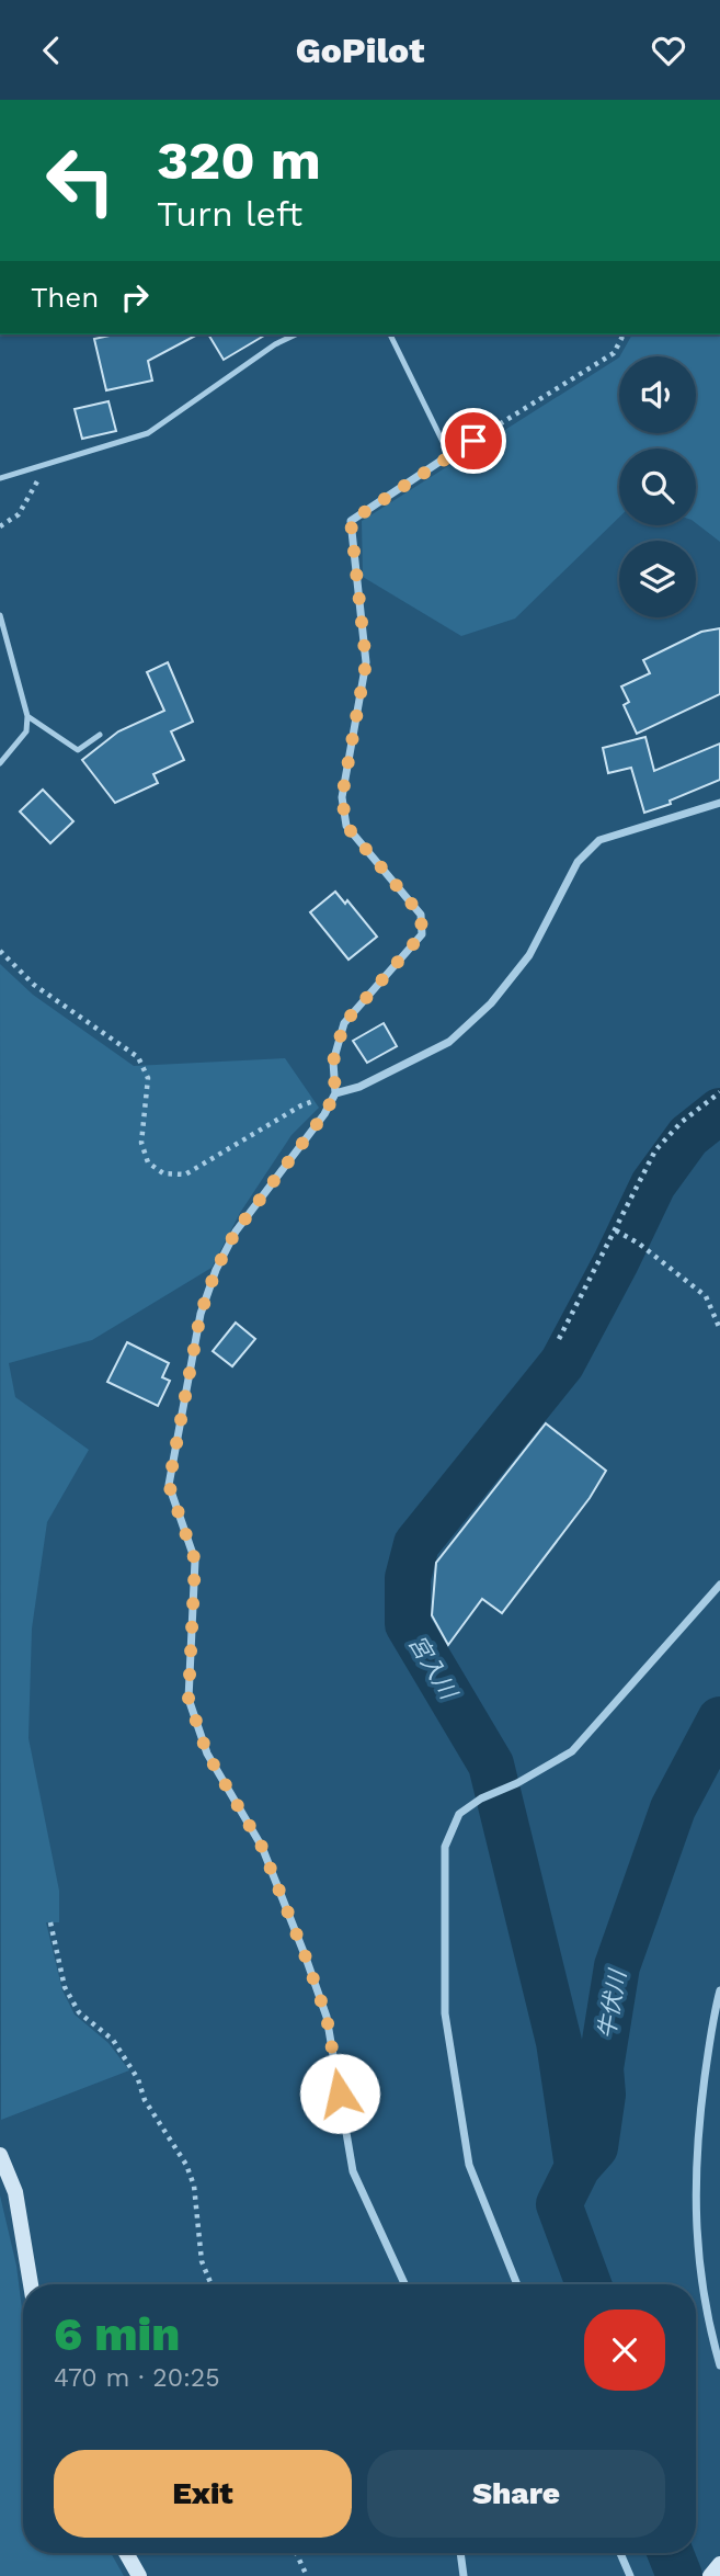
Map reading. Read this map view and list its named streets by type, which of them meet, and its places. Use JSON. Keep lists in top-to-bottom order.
{
  "water": ["宮入川", "牛伏川"],
  "page": {
    "header": "GoPilot",
    "turn": ["320 m", "Turn left"],
    "then": "Then",
    "heading": ["6 min", "470 m · 20:25"],
    "buttons": ["Exit", "Share"]
  }
}
